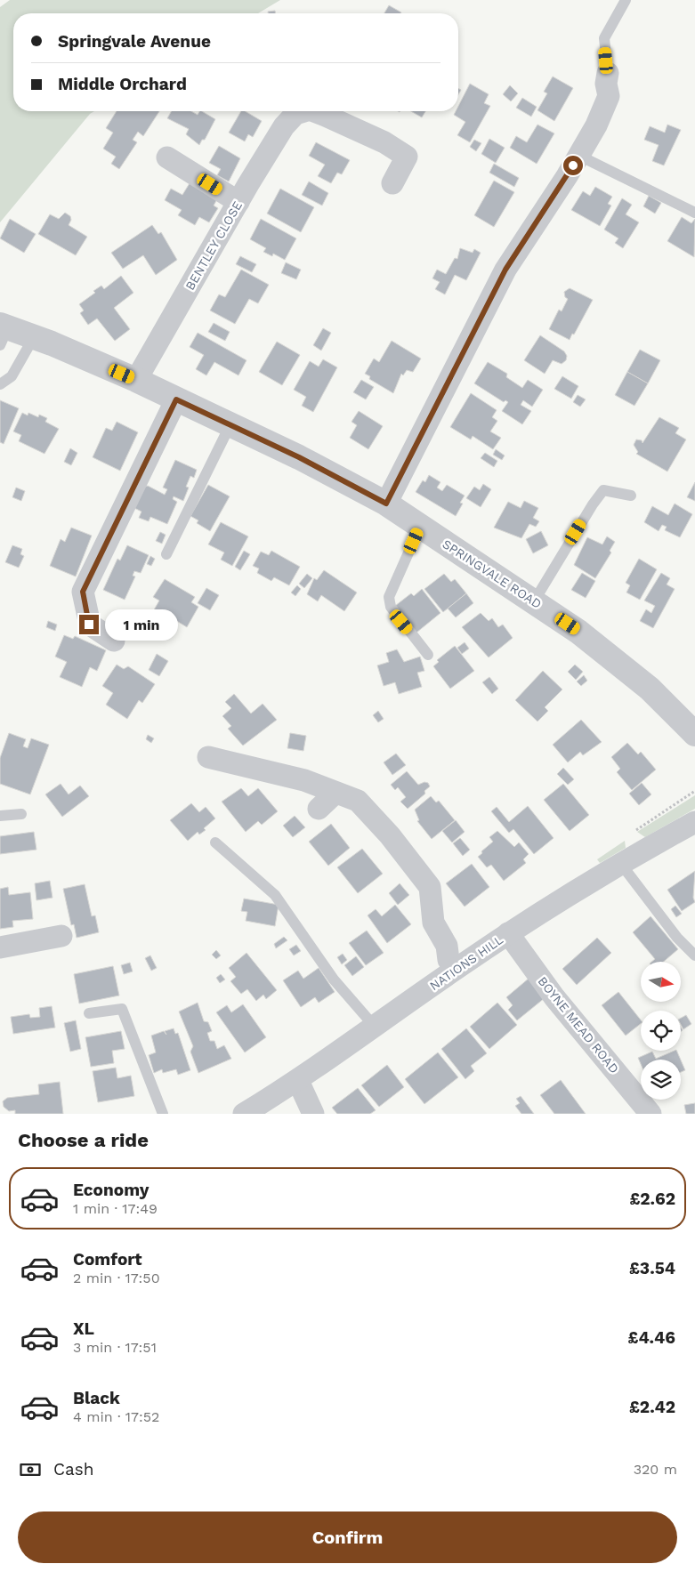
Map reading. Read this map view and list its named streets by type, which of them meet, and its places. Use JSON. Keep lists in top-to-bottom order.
{
  "streets": {
    "street": [
      "BENTLEY CLOSE",
      "SPRINGVALE ROAD",
      "NATIONS HILL",
      "BOYNE MEAD ROAD"
    ]
  },
  "crossings": [
    ["BENTLEY CLOSE", "SPRINGVALE ROAD"],
    ["NATIONS HILL", "BOYNE MEAD ROAD"]
  ],
  "north": "right",
  "page": {
    "banner": ["Springvale Avenue", "Middle Orchard"],
    "bubble": "1 min",
    "heading": "Choose a ride",
    "list": [
      {
        "name": "Economy",
        "note": "1 min · 17:49",
        "value": "£2.62"
      },
      {
        "name": "Comfort",
        "note": "2 min · 17:50",
        "value": "£3.54"
      },
      {
        "name": "XL",
        "note": "3 min · 17:51",
        "value": "£4.46"
      },
      {
        "name": "Black",
        "note": "4 min · 17:52",
        "value": "£2.42"
      }
    ],
    "pay": ["Cash", "320 m"],
    "buttons": "Confirm"
  }
}
